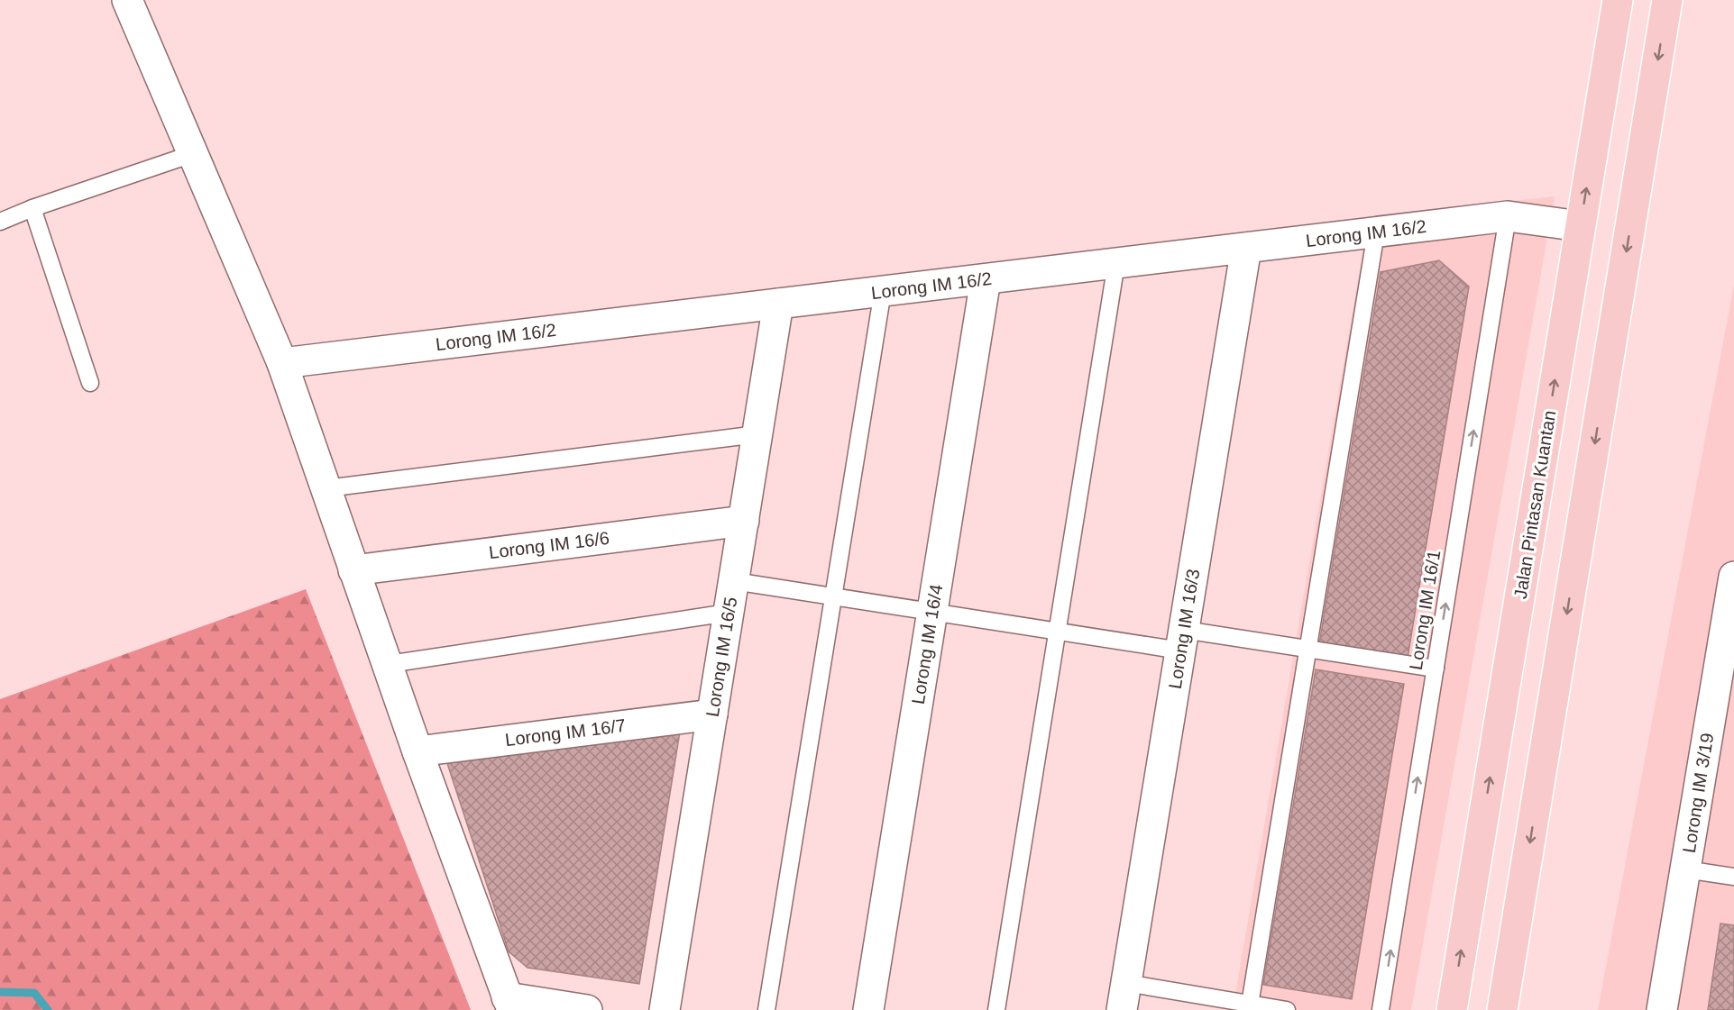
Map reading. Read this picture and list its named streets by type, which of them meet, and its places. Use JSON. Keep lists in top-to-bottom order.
{
  "streets": {
    "highway": ["Jalan Pintasan Kuantan"],
    "street": [
      "Lorong IM 16/2",
      "Lorong IM 16/6",
      "Lorong IM 16/3",
      "Lorong IM 16/4",
      "Lorong IM 16/5",
      "Lorong IM 16/7",
      "Lorong IM 3/19"
    ],
    "lane": ["Lorong IM 16/1"]
  },
  "crossings": [
    ["Lorong IM 16/2", "Jalan Pintasan Kuantan"],
    ["Lorong IM 16/2", "Lorong IM 16/1"],
    ["Lorong IM 16/2", "Lorong IM 16/3"],
    ["Lorong IM 16/2", "Lorong IM 16/4"],
    ["Lorong IM 16/2", "Lorong IM 16/5"],
    ["Lorong IM 16/6", "Lorong IM 16/5"],
    ["Lorong IM 16/5", "Lorong IM 16/7"]
  ]
}
